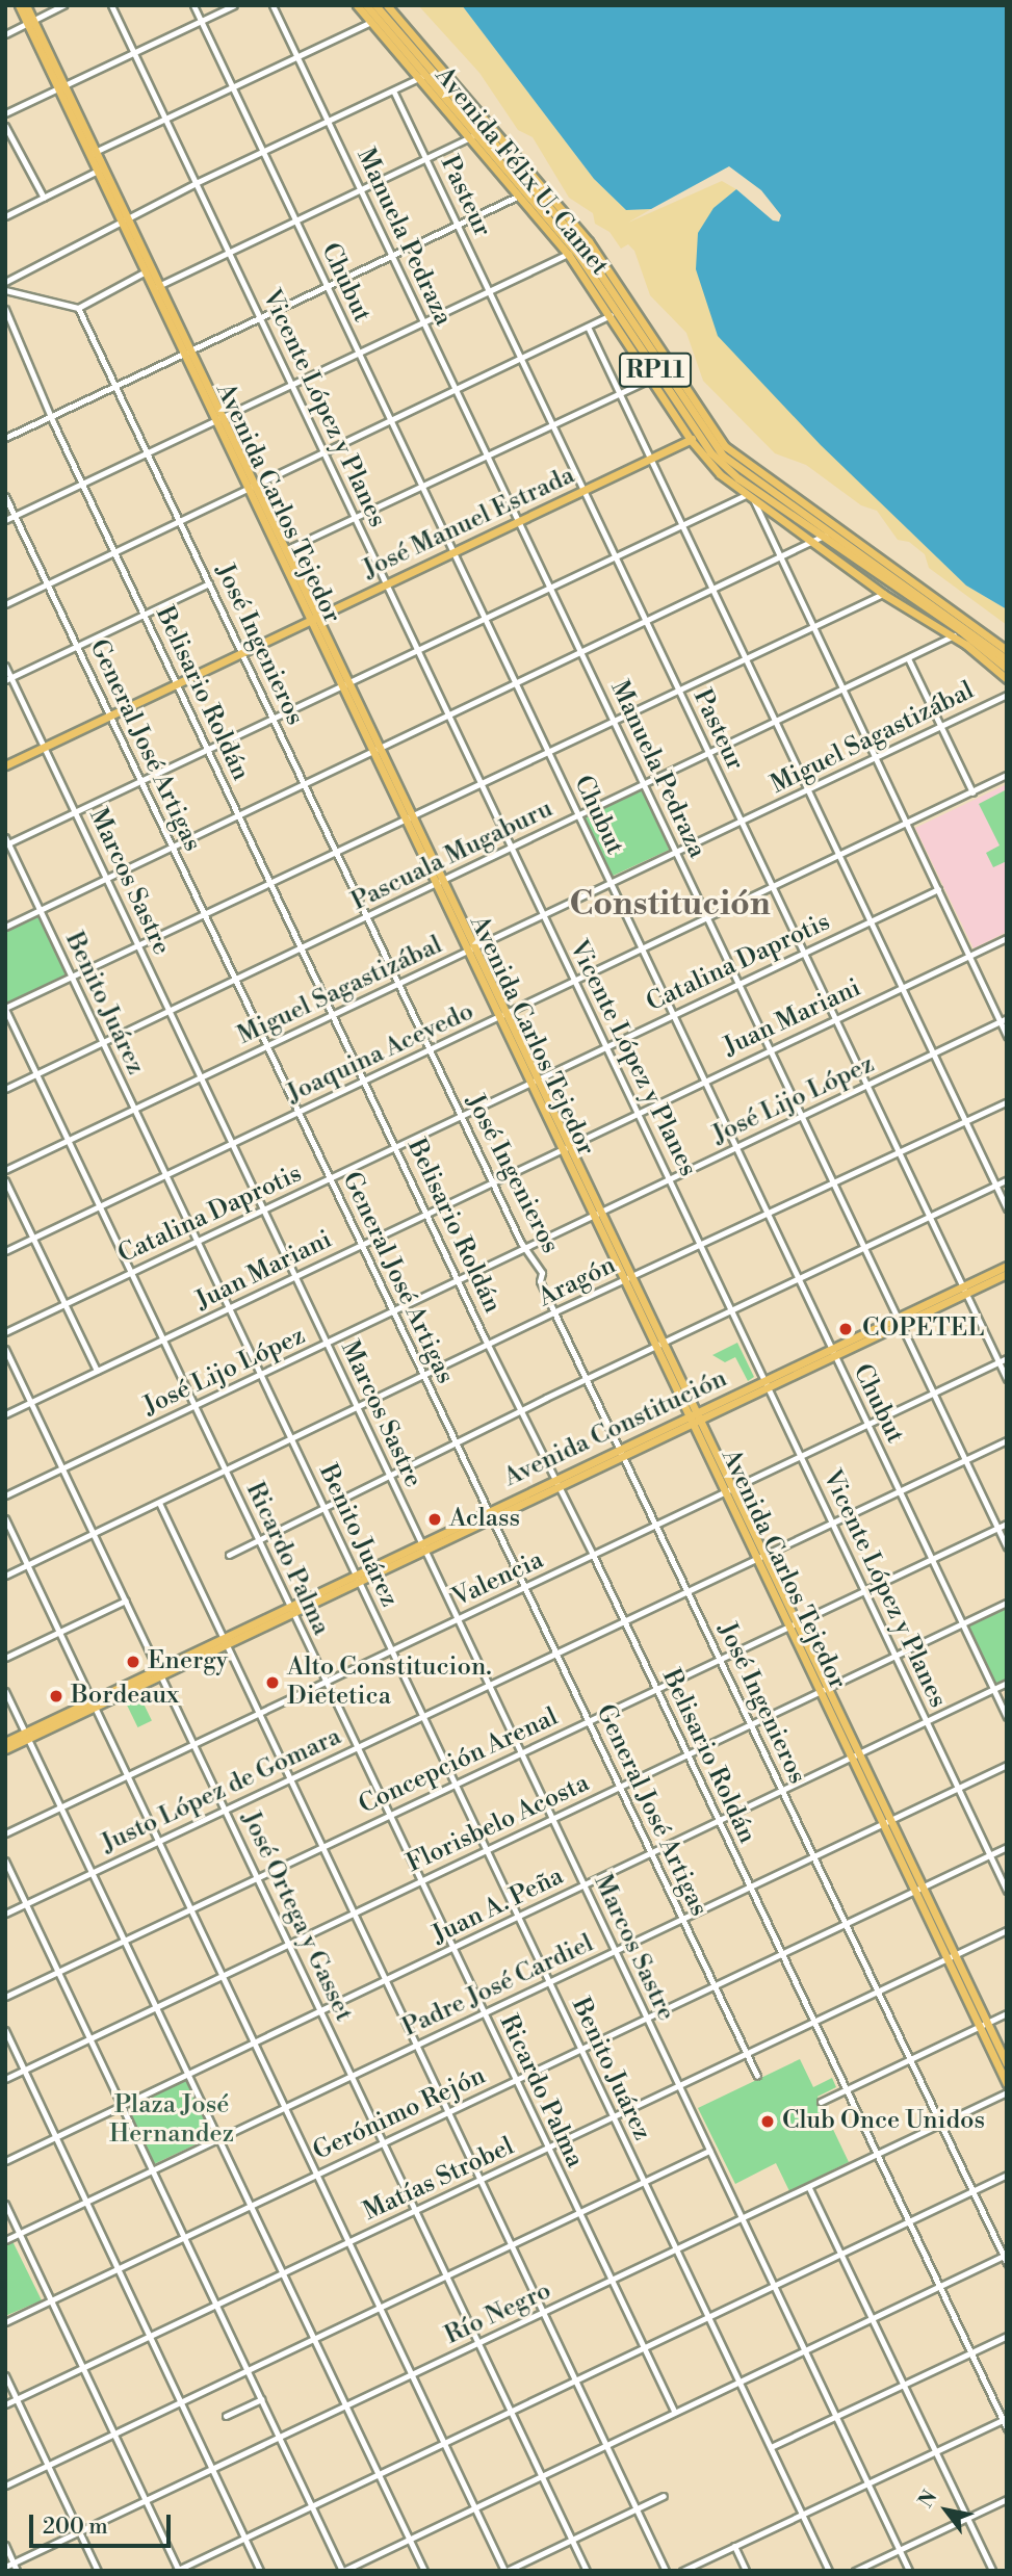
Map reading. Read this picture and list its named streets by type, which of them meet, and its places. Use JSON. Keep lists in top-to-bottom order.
{
  "streets": {
    "main road": [
      "Avenida Félix U. Camet",
      "RP11",
      "Avenida Carlos Tejedor",
      "José Manuel Estrada",
      "Avenida Constitución"
    ],
    "street": [
      "Pasteur",
      "Manuela Pedraza",
      "Chubut",
      "Vicente López y Planes",
      "José Ingenieros",
      "Belisario Roldán",
      "Miguel Sagastizábal",
      "General José Artigas",
      "Pascuala Mugaburu",
      "Marcos Sastre",
      "Catalina Daprotis",
      "Benito Juárez",
      "Juan Mariani",
      "Joaquina Acevedo",
      "José Lijo López",
      "Aragón",
      "Ricardo Palma",
      "Valencia",
      "Concepción Arenal",
      "Justo López de Gomara",
      "Florisbelo Acosta",
      "Juan A. Peña",
      "José Ortega y Gasset",
      "Padre José Cardiel",
      "Gerónimo Rejón",
      "Matías Strobel",
      "Río Negro"
    ]
  },
  "crossings": [
    ["Avenida Félix U. Camet", "José Manuel Estrada"],
    ["Avenida Félix U. Camet", "Pascuala Mugaburu"],
    ["Pasteur", "José Manuel Estrada"],
    ["Pasteur", "Miguel Sagastizábal"],
    ["Pasteur", "Pascuala Mugaburu"],
    ["Pasteur", "Catalina Daprotis"],
    ["Pasteur", "Juan Mariani"],
    ["Pasteur", "Joaquina Acevedo"],
    ["Pasteur", "José Lijo López"],
    ["Pasteur", "Aragón"],
    ["Pasteur", "Avenida Constitución"],
    ["Pasteur", "Valencia"],
    ["Manuela Pedraza", "José Manuel Estrada"],
    ["Manuela Pedraza", "Miguel Sagastizábal"],
    ["Manuela Pedraza", "Pascuala Mugaburu"],
    ["Manuela Pedraza", "Catalina Daprotis"],
    ["Manuela Pedraza", "Juan Mariani"],
    ["Manuela Pedraza", "Joaquina Acevedo"],
    ["Manuela Pedraza", "José Lijo López"],
    ["Manuela Pedraza", "Aragón"],
    ["Manuela Pedraza", "Avenida Constitución"],
    ["Manuela Pedraza", "Valencia"],
    ["Manuela Pedraza", "Concepción Arenal"],
    ["Manuela Pedraza", "Justo López de Gomara"],
    ["Chubut", "José Manuel Estrada"],
    ["Chubut", "Miguel Sagastizábal"],
    ["Chubut", "Pascuala Mugaburu"],
    ["Chubut", "Catalina Daprotis"],
    ["Chubut", "Juan Mariani"],
    ["Chubut", "Joaquina Acevedo"],
    ["Chubut", "José Lijo López"],
    ["Chubut", "Aragón"],
    ["Chubut", "Avenida Constitución"],
    ["Chubut", "Valencia"],
    ["Chubut", "Concepción Arenal"],
    ["Chubut", "Justo López de Gomara"],
    ["Chubut", "Florisbelo Acosta"],
    ["Chubut", "Juan A. Peña"],
    ["Vicente López y Planes", "José Manuel Estrada"],
    ["Vicente López y Planes", "Miguel Sagastizábal"],
    ["Vicente López y Planes", "Pascuala Mugaburu"],
    ["Vicente López y Planes", "Catalina Daprotis"],
    ["Vicente López y Planes", "Juan Mariani"],
    ["Vicente López y Planes", "Joaquina Acevedo"],
    ["Vicente López y Planes", "José Lijo López"],
    ["Vicente López y Planes", "Aragón"],
    ["Vicente López y Planes", "Avenida Constitución"],
    ["Vicente López y Planes", "Valencia"],
    ["Vicente López y Planes", "Concepción Arenal"],
    ["Vicente López y Planes", "Justo López de Gomara"],
    ["Vicente López y Planes", "Florisbelo Acosta"],
    ["Vicente López y Planes", "Juan A. Peña"],
    ["Vicente López y Planes", "Padre José Cardiel"],
    ["Vicente López y Planes", "Gerónimo Rejón"],
    ["Avenida Carlos Tejedor", "José Manuel Estrada"],
    ["Avenida Carlos Tejedor", "Miguel Sagastizábal"],
    ["Avenida Carlos Tejedor", "Pascuala Mugaburu"],
    ["Avenida Carlos Tejedor", "Catalina Daprotis"],
    ["Avenida Carlos Tejedor", "Juan Mariani"],
    ["Avenida Carlos Tejedor", "Joaquina Acevedo"],
    ["Avenida Carlos Tejedor", "José Lijo López"],
    ["Avenida Carlos Tejedor", "Aragón"],
    ["Avenida Carlos Tejedor", "Avenida Constitución"],
    ["Avenida Carlos Tejedor", "Valencia"],
    ["Avenida Carlos Tejedor", "Concepción Arenal"],
    ["Avenida Carlos Tejedor", "Justo López de Gomara"],
    ["Avenida Carlos Tejedor", "Florisbelo Acosta"],
    ["Avenida Carlos Tejedor", "Juan A. Peña"],
    ["Avenida Carlos Tejedor", "Padre José Cardiel"],
    ["Avenida Carlos Tejedor", "Gerónimo Rejón"],
    ["Avenida Carlos Tejedor", "Matías Strobel"],
    ["José Manuel Estrada", "José Ingenieros"],
    ["José Manuel Estrada", "Belisario Roldán"],
    ["José Manuel Estrada", "General José Artigas"],
    ["José Manuel Estrada", "Marcos Sastre"],
    ["José Ingenieros", "Miguel Sagastizábal"],
    ["José Ingenieros", "Pascuala Mugaburu"],
    ["José Ingenieros", "Catalina Daprotis"],
    ["José Ingenieros", "Juan Mariani"],
    ["José Ingenieros", "Joaquina Acevedo"],
    ["José Ingenieros", "José Lijo López"],
    ["José Ingenieros", "Aragón"],
    ["José Ingenieros", "Avenida Constitución"],
    ["José Ingenieros", "Valencia"],
    ["José Ingenieros", "Concepción Arenal"],
    ["José Ingenieros", "Justo López de Gomara"],
    ["José Ingenieros", "Florisbelo Acosta"],
    ["José Ingenieros", "Juan A. Peña"],
    ["José Ingenieros", "Padre José Cardiel"],
    ["José Ingenieros", "Gerónimo Rejón"],
    ["José Ingenieros", "Matías Strobel"],
    ["José Ingenieros", "Río Negro"],
    ["Belisario Roldán", "Miguel Sagastizábal"],
    ["Belisario Roldán", "Pascuala Mugaburu"],
    ["Belisario Roldán", "Catalina Daprotis"],
    ["Belisario Roldán", "Juan Mariani"],
    ["Belisario Roldán", "Joaquina Acevedo"],
    ["Belisario Roldán", "José Lijo López"],
    ["Belisario Roldán", "Aragón"],
    ["Belisario Roldán", "Avenida Constitución"],
    ["Belisario Roldán", "Valencia"],
    ["Belisario Roldán", "Concepción Arenal"],
    ["Belisario Roldán", "Justo López de Gomara"],
    ["Belisario Roldán", "Florisbelo Acosta"],
    ["Belisario Roldán", "Juan A. Peña"],
    ["Belisario Roldán", "Padre José Cardiel"],
    ["Belisario Roldán", "Gerónimo Rejón"],
    ["Belisario Roldán", "Matías Strobel"],
    ["Belisario Roldán", "Río Negro"],
    ["Miguel Sagastizábal", "General José Artigas"],
    ["Miguel Sagastizábal", "Marcos Sastre"],
    ["Miguel Sagastizábal", "Benito Juárez"],
    ["Miguel Sagastizábal", "Ricardo Palma"],
    ["General José Artigas", "Pascuala Mugaburu"],
    ["General José Artigas", "Catalina Daprotis"],
    ["General José Artigas", "Juan Mariani"],
    ["General José Artigas", "Joaquina Acevedo"],
    ["General José Artigas", "José Lijo López"],
    ["General José Artigas", "Aragón"],
    ["General José Artigas", "Avenida Constitución"],
    ["General José Artigas", "Valencia"],
    ["General José Artigas", "Concepción Arenal"],
    ["General José Artigas", "Justo López de Gomara"],
    ["General José Artigas", "Florisbelo Acosta"],
    ["General José Artigas", "Juan A. Peña"],
    ["General José Artigas", "Padre José Cardiel"],
    ["General José Artigas", "Gerónimo Rejón"],
    ["General José Artigas", "Matías Strobel"],
    ["Pascuala Mugaburu", "Marcos Sastre"],
    ["Pascuala Mugaburu", "Benito Juárez"],
    ["Pascuala Mugaburu", "Ricardo Palma"],
    ["Marcos Sastre", "Catalina Daprotis"],
    ["Marcos Sastre", "Juan Mariani"],
    ["Marcos Sastre", "Joaquina Acevedo"],
    ["Marcos Sastre", "José Lijo López"],
    ["Marcos Sastre", "Aragón"],
    ["Marcos Sastre", "Avenida Constitución"],
    ["Marcos Sastre", "Valencia"],
    ["Marcos Sastre", "Concepción Arenal"],
    ["Marcos Sastre", "Justo López de Gomara"],
    ["Marcos Sastre", "Florisbelo Acosta"],
    ["Marcos Sastre", "Juan A. Peña"],
    ["Marcos Sastre", "Padre José Cardiel"],
    ["Marcos Sastre", "Gerónimo Rejón"],
    ["Marcos Sastre", "Matías Strobel"],
    ["Marcos Sastre", "Río Negro"],
    ["Catalina Daprotis", "Benito Juárez"],
    ["Catalina Daprotis", "Ricardo Palma"],
    ["Benito Juárez", "Juan Mariani"],
    ["Benito Juárez", "Joaquina Acevedo"],
    ["Benito Juárez", "José Lijo López"],
    ["Benito Juárez", "Aragón"],
    ["Benito Juárez", "Avenida Constitución"],
    ["Benito Juárez", "Valencia"],
    ["Benito Juárez", "Concepción Arenal"],
    ["Benito Juárez", "Justo López de Gomara"],
    ["Benito Juárez", "Florisbelo Acosta"],
    ["Benito Juárez", "Juan A. Peña"],
    ["Benito Juárez", "Padre José Cardiel"],
    ["Benito Juárez", "Gerónimo Rejón"],
    ["Benito Juárez", "Matías Strobel"],
    ["Benito Juárez", "Río Negro"],
    ["Juan Mariani", "Ricardo Palma"],
    ["Juan Mariani", "José Ortega y Gasset"],
    ["Joaquina Acevedo", "Ricardo Palma"],
    ["José Lijo López", "Ricardo Palma"],
    ["José Lijo López", "José Ortega y Gasset"],
    ["Aragón", "Ricardo Palma"],
    ["Aragón", "José Ortega y Gasset"],
    ["Avenida Constitución", "Ricardo Palma"],
    ["Avenida Constitución", "José Ortega y Gasset"],
    ["Ricardo Palma", "Valencia"],
    ["Ricardo Palma", "Concepción Arenal"],
    ["Ricardo Palma", "Justo López de Gomara"],
    ["Ricardo Palma", "Florisbelo Acosta"],
    ["Ricardo Palma", "Juan A. Peña"],
    ["Ricardo Palma", "Padre José Cardiel"],
    ["Ricardo Palma", "Gerónimo Rejón"],
    ["Ricardo Palma", "Matías Strobel"],
    ["Ricardo Palma", "Río Negro"],
    ["Valencia", "José Ortega y Gasset"],
    ["Concepción Arenal", "José Ortega y Gasset"],
    ["Justo López de Gomara", "José Ortega y Gasset"],
    ["Florisbelo Acosta", "José Ortega y Gasset"],
    ["Juan A. Peña", "José Ortega y Gasset"],
    ["José Ortega y Gasset", "Padre José Cardiel"],
    ["José Ortega y Gasset", "Gerónimo Rejón"],
    ["José Ortega y Gasset", "Matías Strobel"],
    ["José Ortega y Gasset", "Río Negro"]
  ],
  "districts": ["Constitución"],
  "parks": ["Plaza José Hernandez"],
  "places": [
    "COPETEL",
    "Aclass",
    "Energy",
    "Alto Constitucion. Dietetica",
    "Bordeaux",
    "Club Once Unidos"
  ],
  "scale_bar": "200 m",
  "north": "top left"
}
